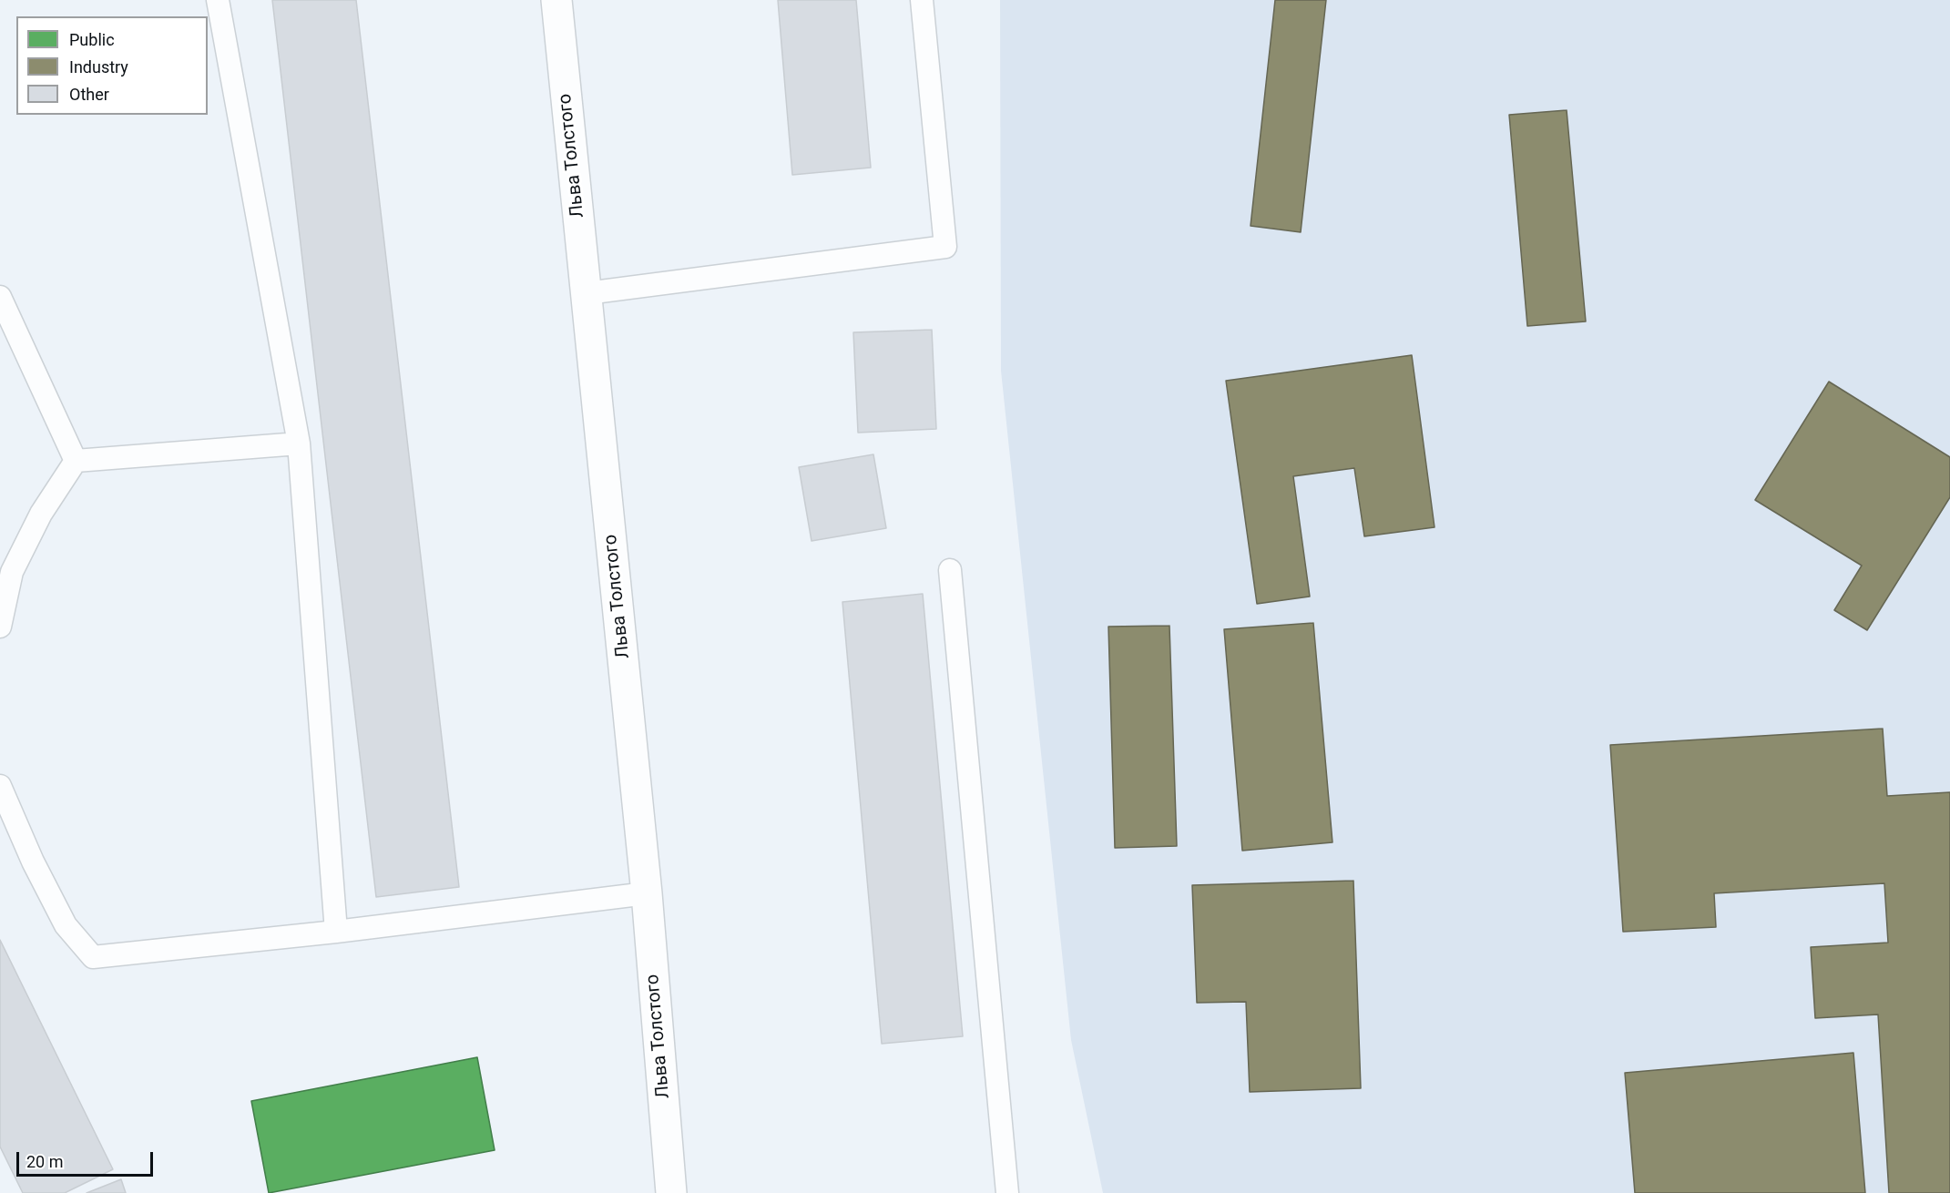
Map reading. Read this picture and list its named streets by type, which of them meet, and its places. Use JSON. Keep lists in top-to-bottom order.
{
  "streets": {
    "street": ["Льва Толстого"]
  },
  "legend": ["Public", "Industry", "Other"],
  "scale_bar": "20 m"
}
